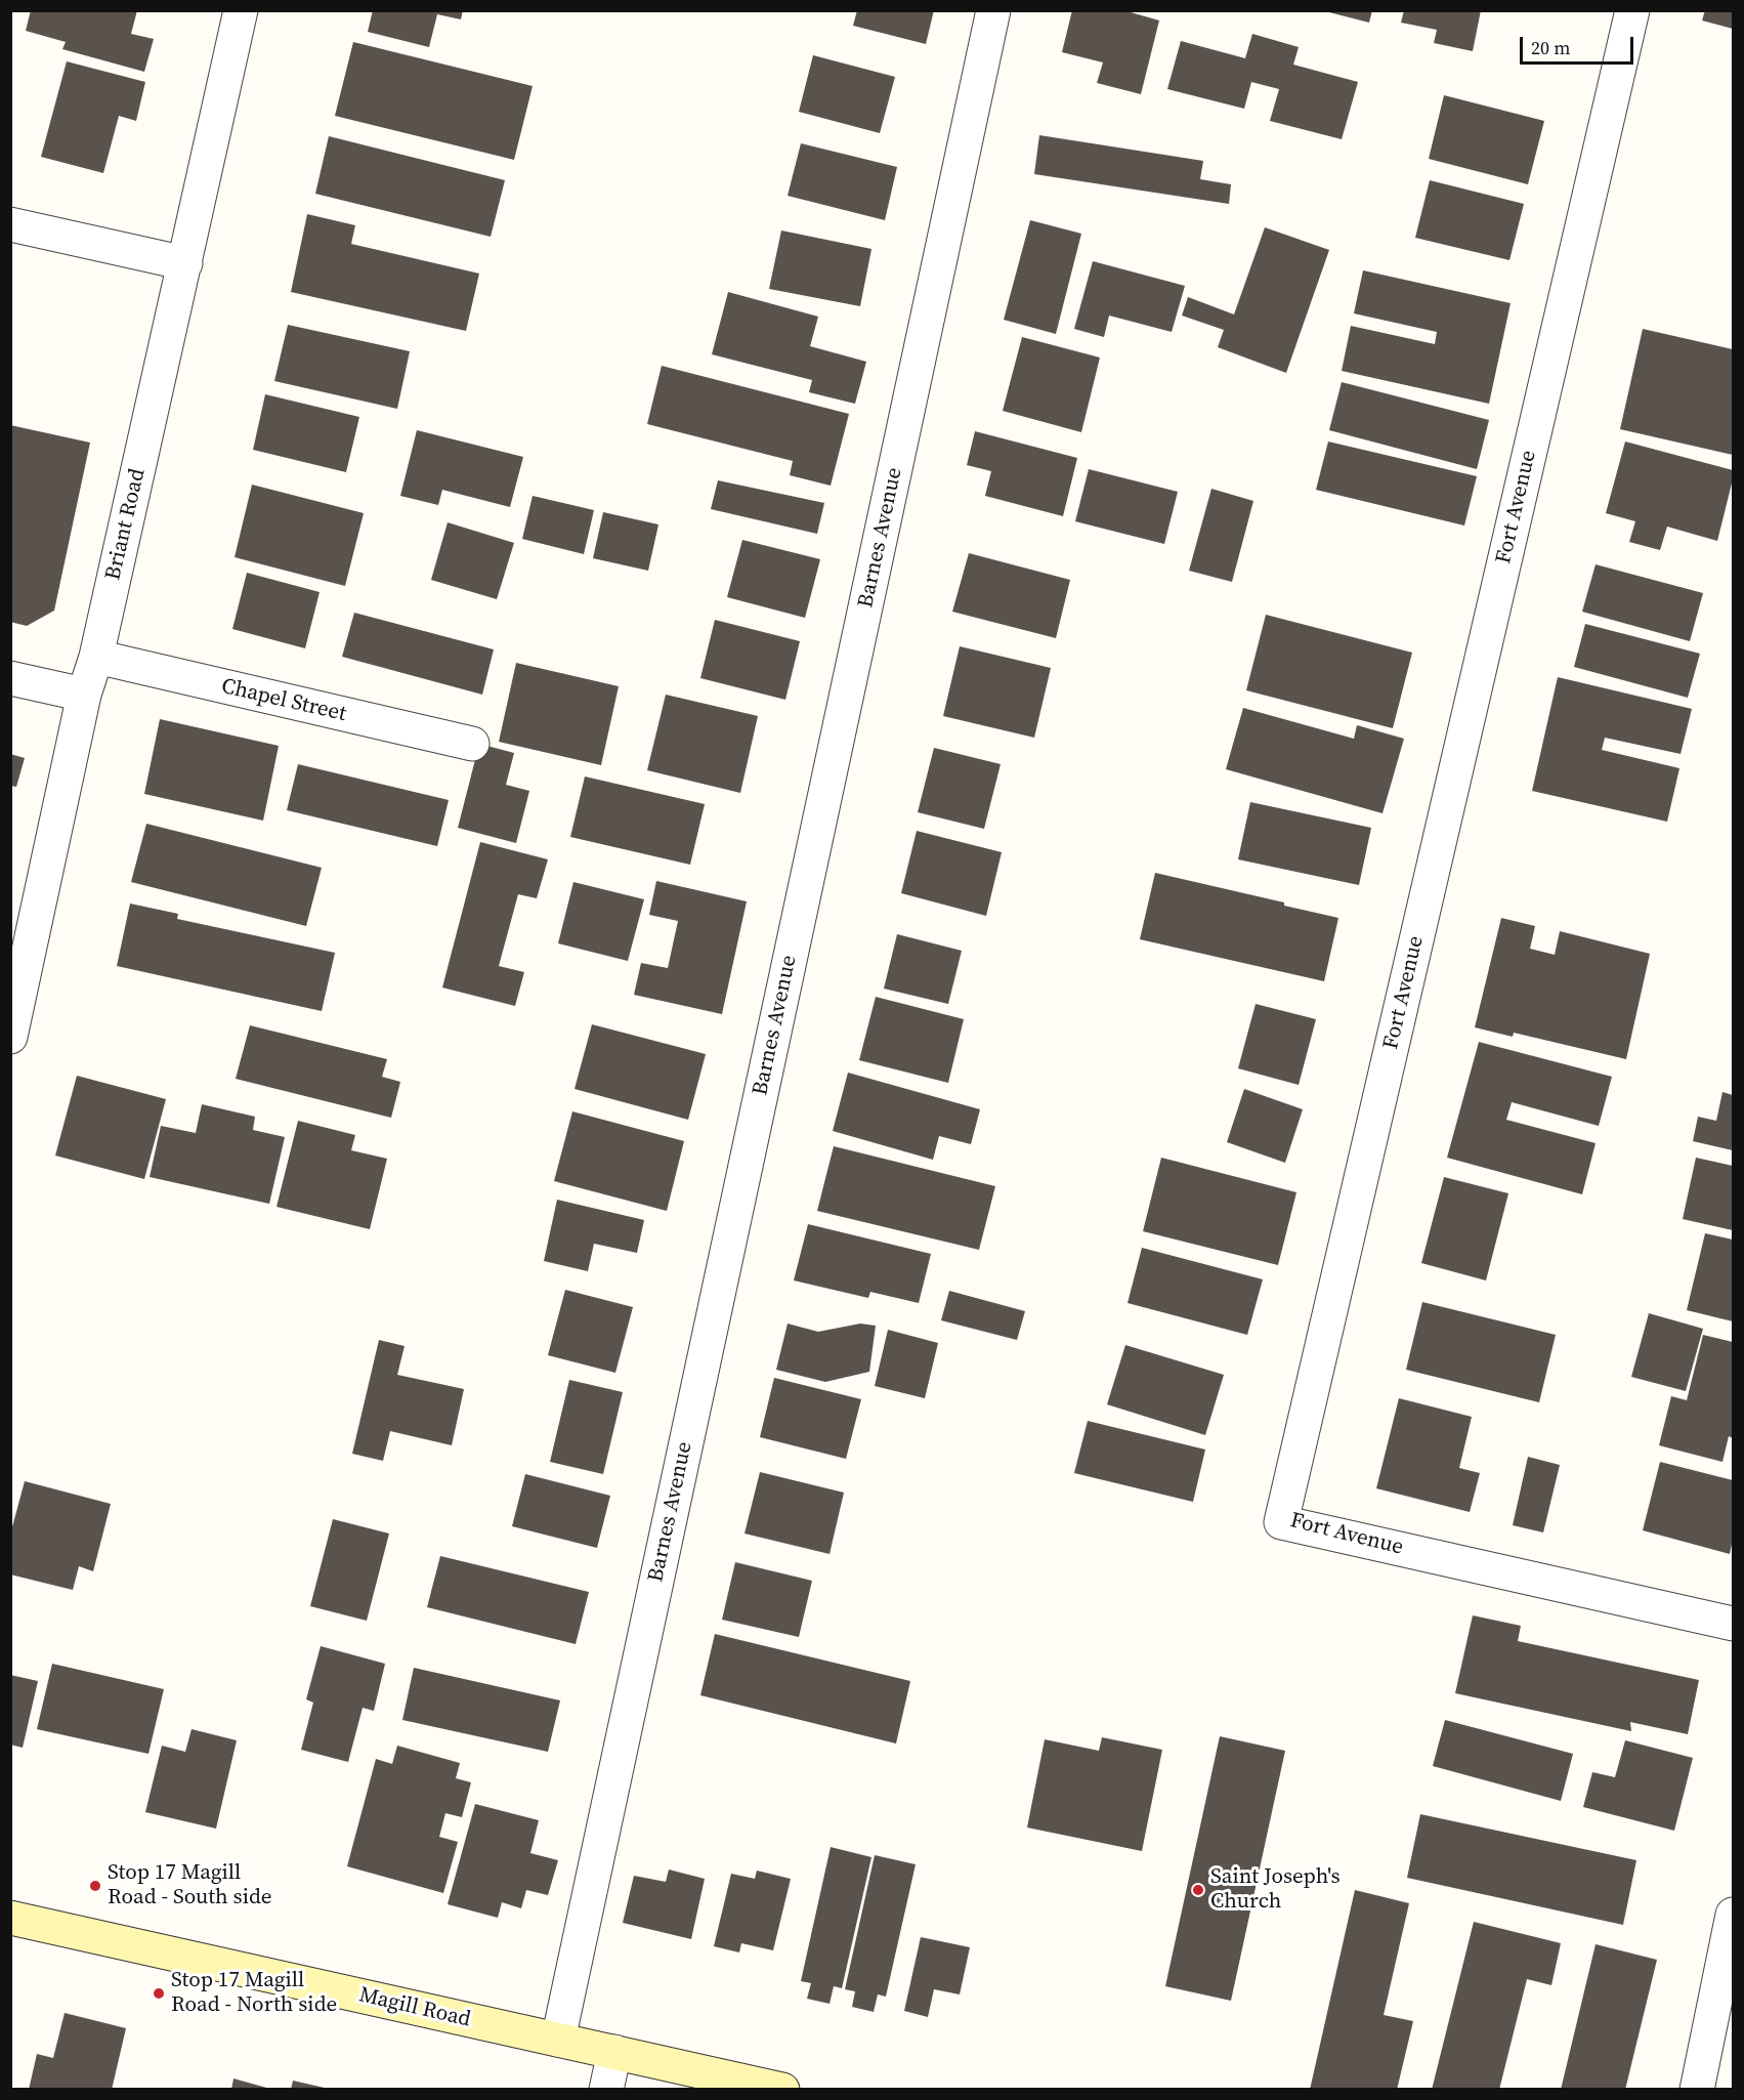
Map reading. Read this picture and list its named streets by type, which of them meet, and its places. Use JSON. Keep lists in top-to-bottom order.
{
  "streets": {
    "main road": ["Magill Road"],
    "street": [
      "Fort Avenue",
      "Briant Road",
      "Barnes Avenue",
      "Chapel Street"
    ]
  },
  "crossings": [
    ["Briant Road", "Chapel Street"],
    ["Barnes Avenue", "Magill Road"]
  ],
  "places": ["Stop 17 Magill Road - South side", "Saint Joseph's Church", "Stop 17 Magill Road - North side"],
  "scale_bar": "20 m"
}
